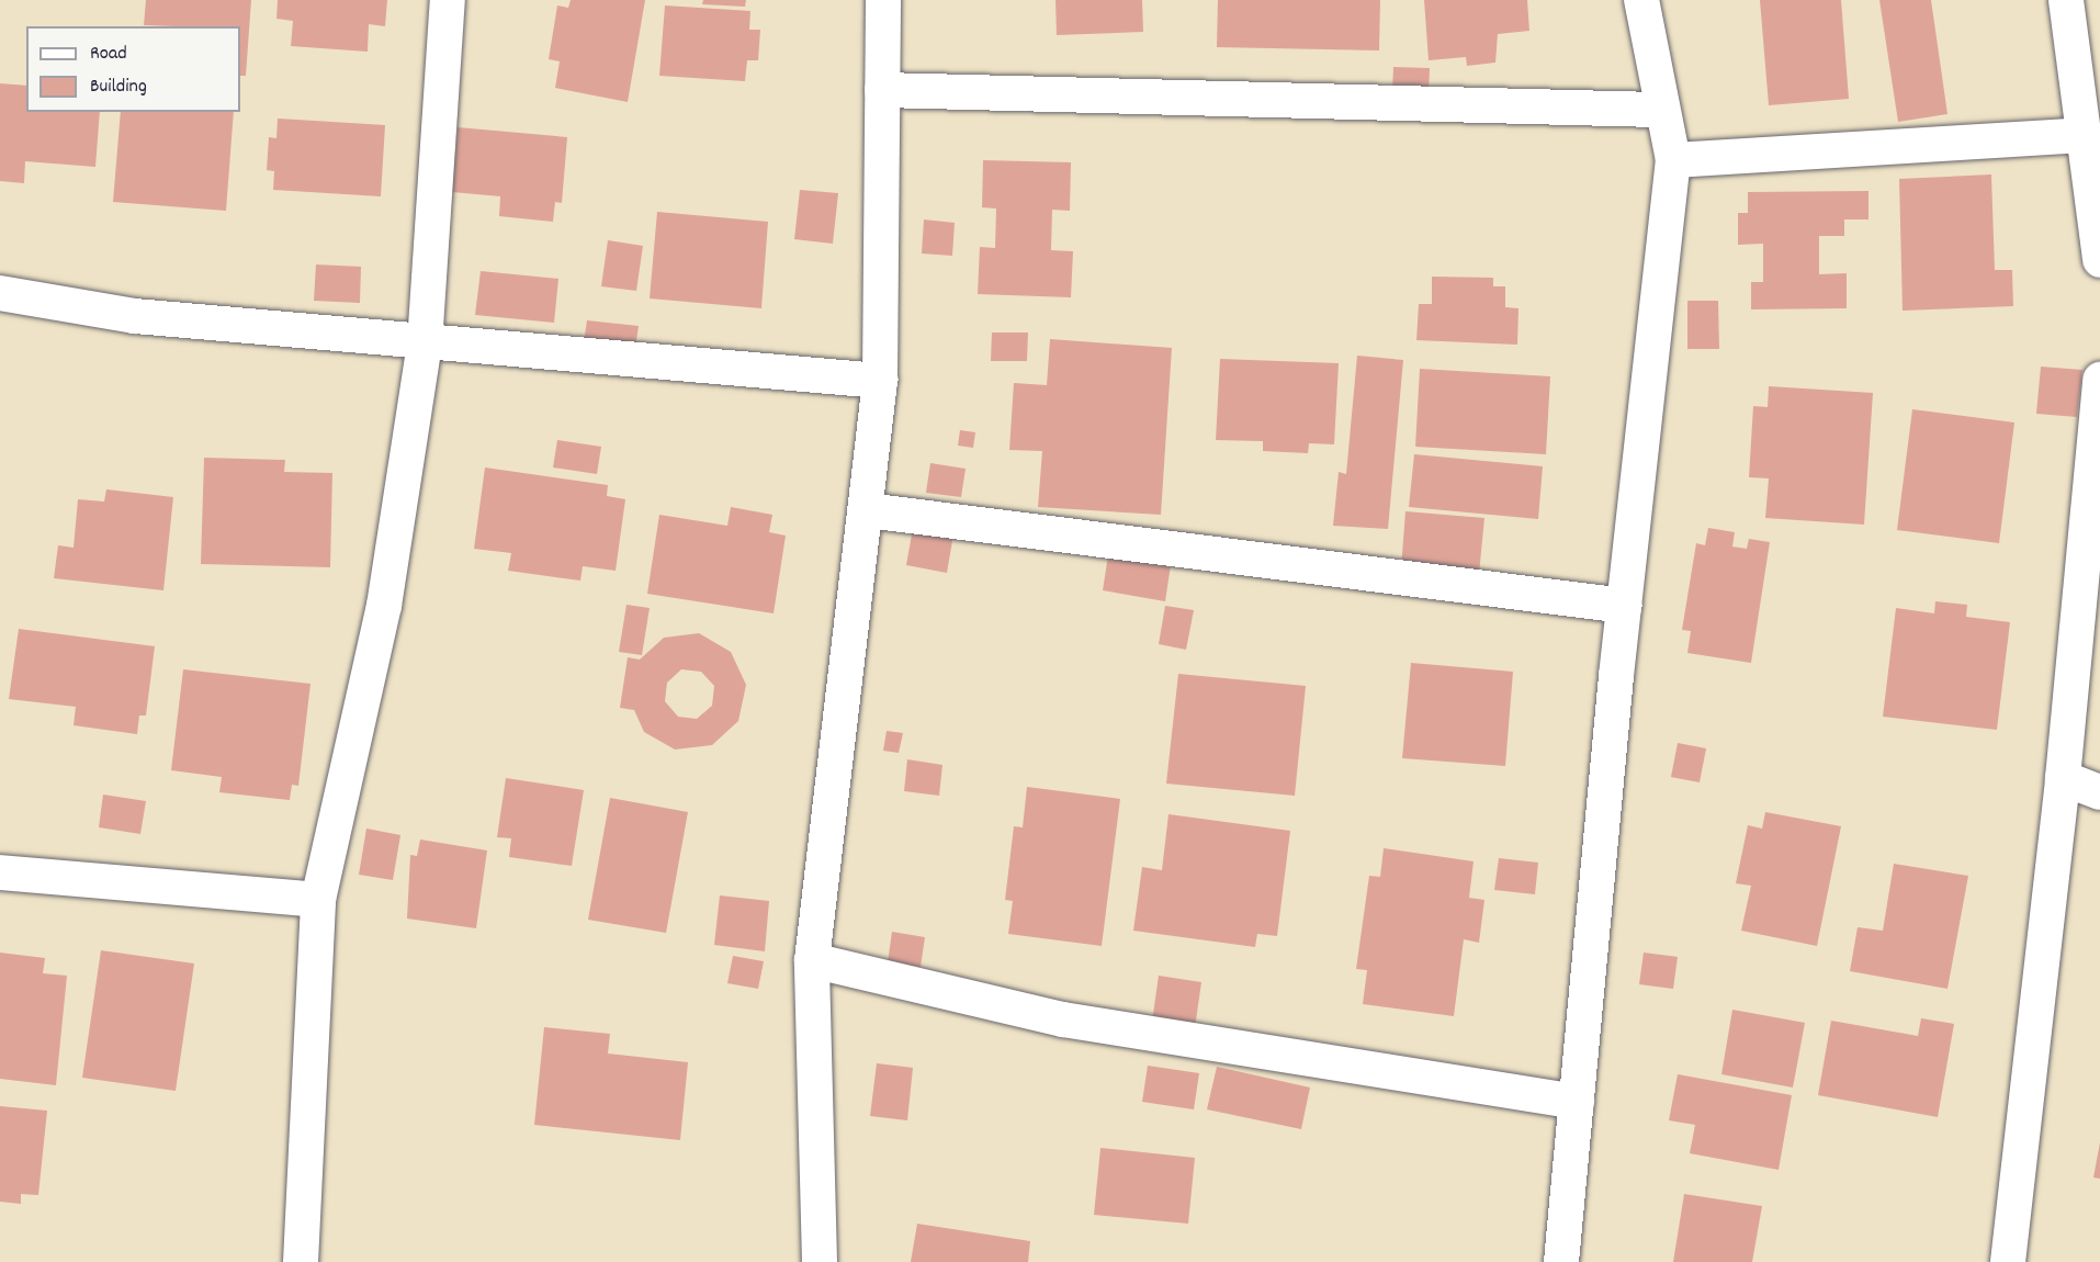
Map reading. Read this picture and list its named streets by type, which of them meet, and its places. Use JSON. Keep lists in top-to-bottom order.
{
  "legend": ["Road", "Building"]
}
